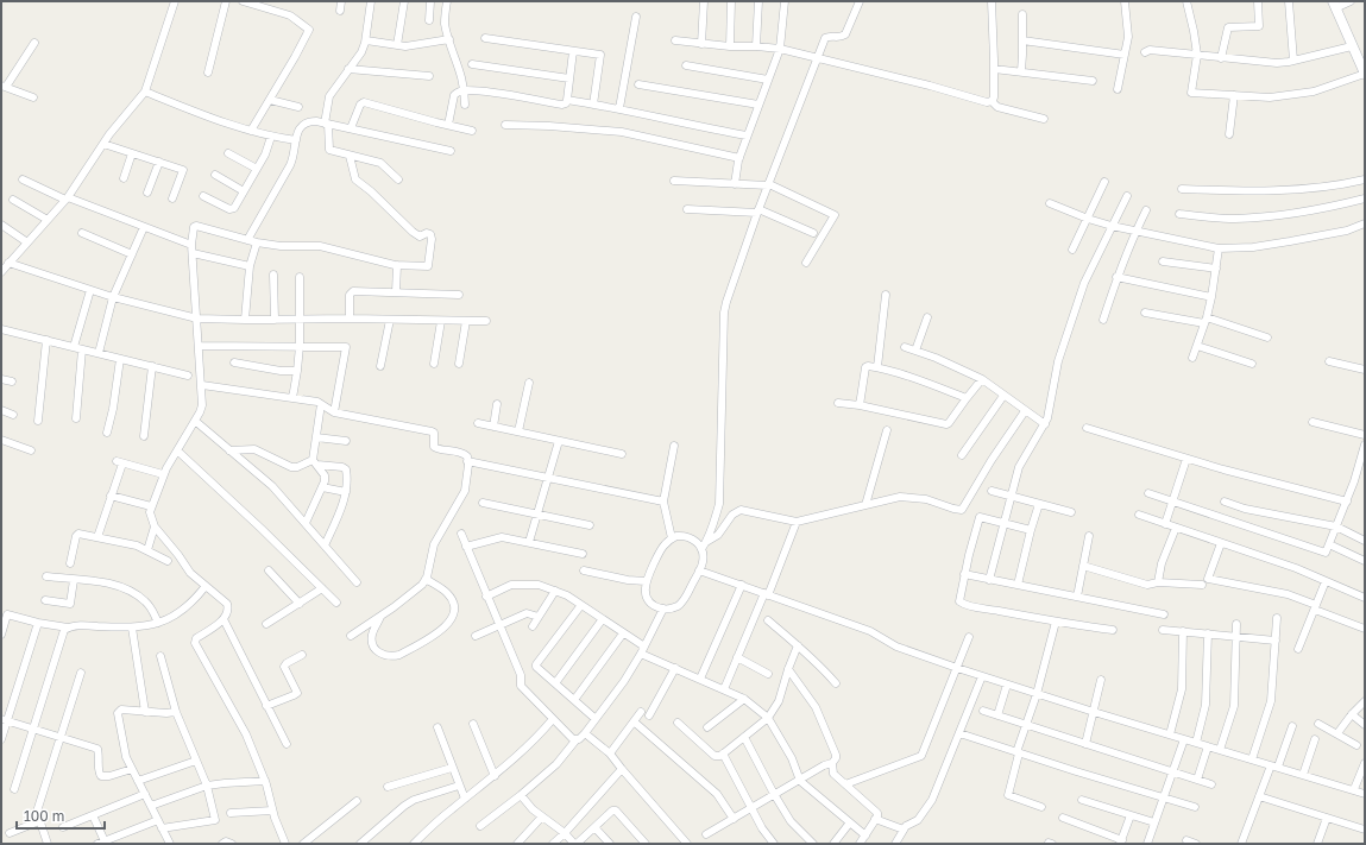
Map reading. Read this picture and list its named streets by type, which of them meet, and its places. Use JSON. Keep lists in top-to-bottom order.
{
  "scale_bar": "100 m"
}
